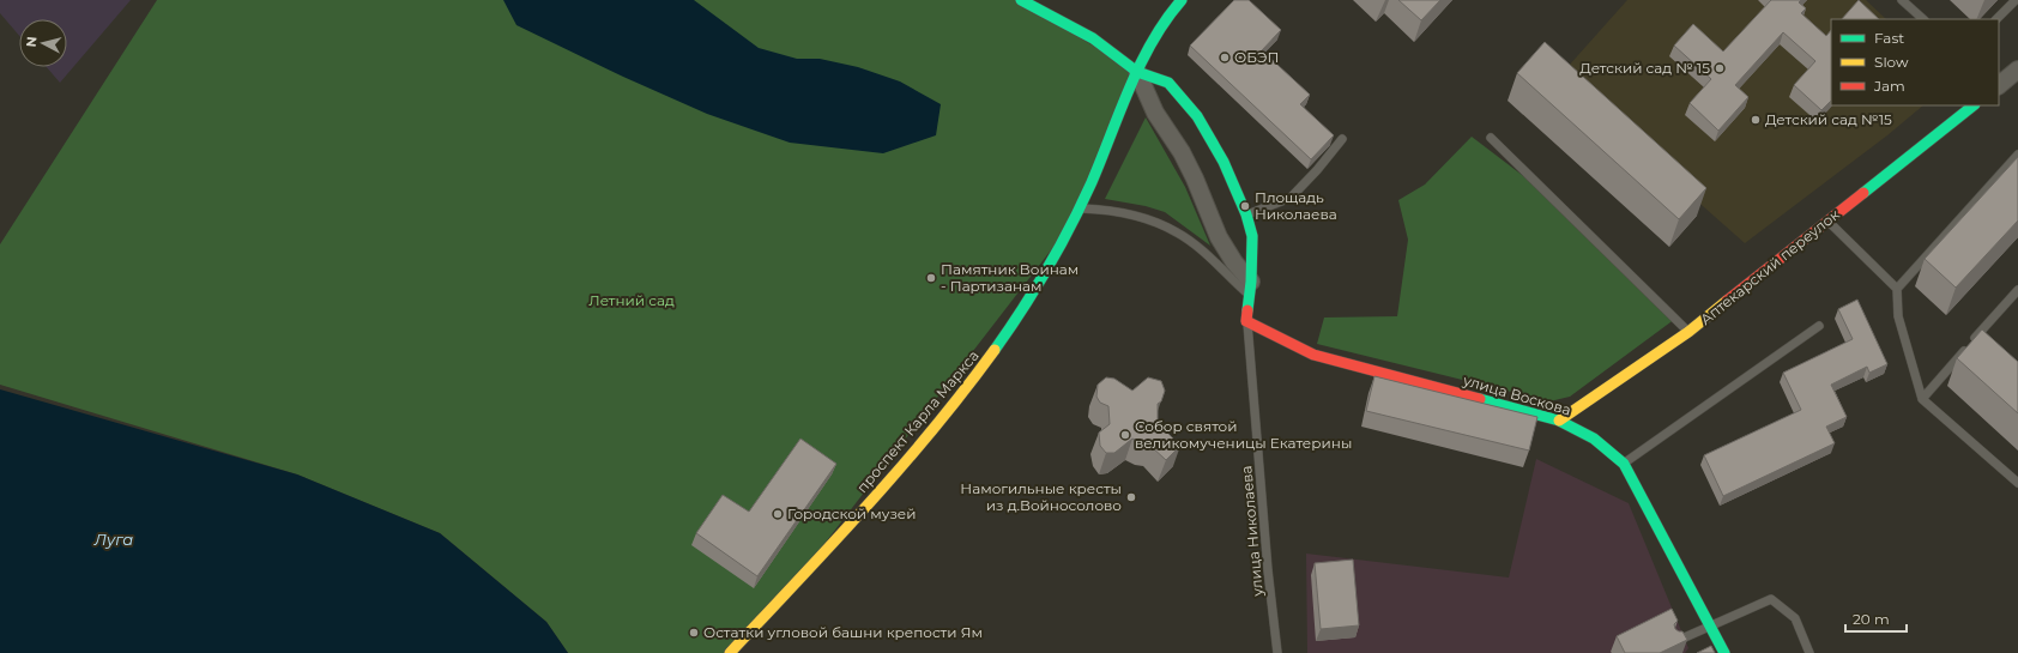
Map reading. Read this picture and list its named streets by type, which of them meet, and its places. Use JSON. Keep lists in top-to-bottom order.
{
  "streets": {
    "street": ["Аптекарский переулок", "улица Воскова", "проспект Карла Маркса"],
    "lane": ["улица Николаева"]
  },
  "crossings": [
    ["Аптекарский переулок", "улица Воскова"],
    ["улица Воскова", "улица Николаева"]
  ],
  "water": ["Луга"],
  "parks": ["Летний сад"],
  "places": [
    "ОБЭП",
    "Детский сад № 15",
    "Детский сад №15",
    "Площадь Николаева",
    "Памятник Воинам - Партизанам",
    "Собор святой великомученицы Екатерины",
    "Намогильные кресты из д.Войносолово",
    "Городской музей",
    "Остатки угловой башни крепости Ям"
  ],
  "legend": ["Fast", "Slow", "Jam"],
  "scale_bar": "20 m",
  "north": "left"
}
